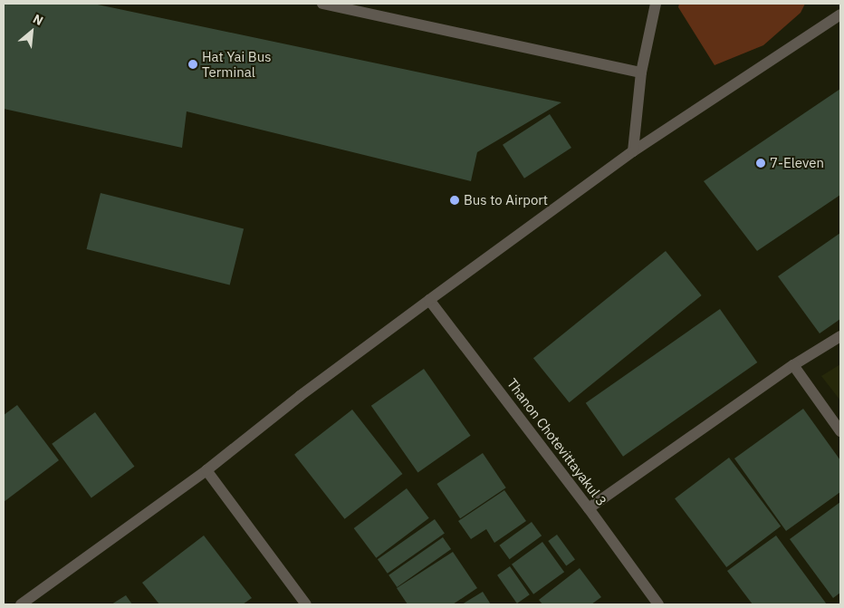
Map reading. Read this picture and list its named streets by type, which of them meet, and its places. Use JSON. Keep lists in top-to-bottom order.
{
  "streets": {
    "street": ["Thanon Chotevittayakul 3"]
  },
  "places": ["Hat Yai Bus Terminal", "7-Eleven", "Bus to Airport"],
  "north": "top right"
}
